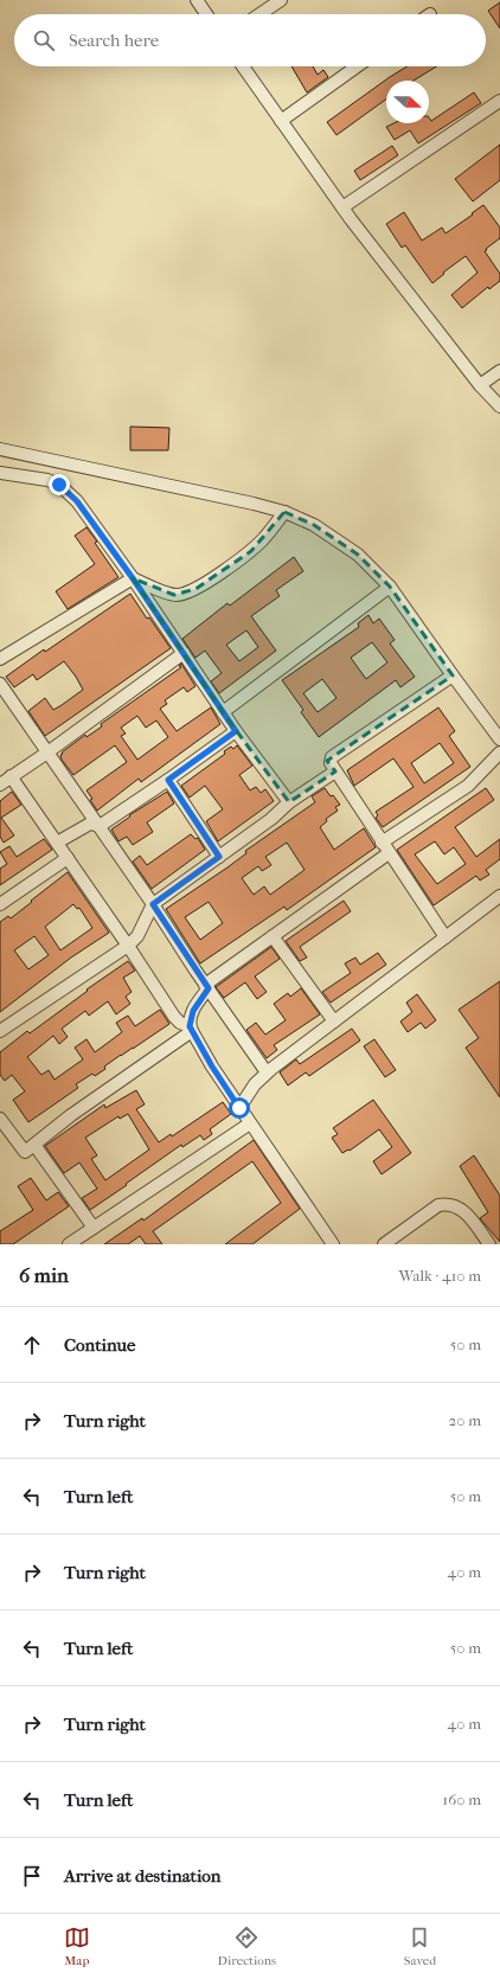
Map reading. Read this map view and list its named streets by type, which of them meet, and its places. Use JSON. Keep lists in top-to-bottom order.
{
  "north": "right",
  "page": {
    "search": "Search here",
    "heading": ["6 min", "Walk · 410 m"],
    "list": [
      ["Continue", "50 m"],
      ["Turn right", "20 m"],
      ["Turn left", "50 m"],
      ["Turn right", "40 m"],
      ["Turn left", "50 m"],
      ["Turn right", "40 m"],
      ["Turn left", "160 m"],
      "Arrive at destination"
    ],
    "nav": ["Map", "Directions", "Saved"]
  }
}
